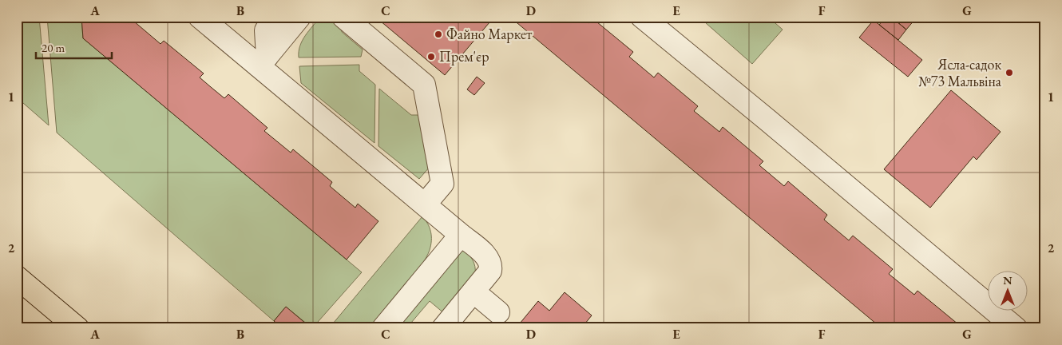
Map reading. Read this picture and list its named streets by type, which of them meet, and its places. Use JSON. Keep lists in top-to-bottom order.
{
  "places": ["Файно Маркет", "Прем'єр", "Ясла-садок №73 Мальвіна"],
  "scale_bar": "20 m",
  "north": "top",
  "grid": {
    "columns": [
      "A",
      "B",
      "C",
      "D",
      "E",
      "F",
      "G"
    ],
    "rows": ["1", "2"]
  }
}
